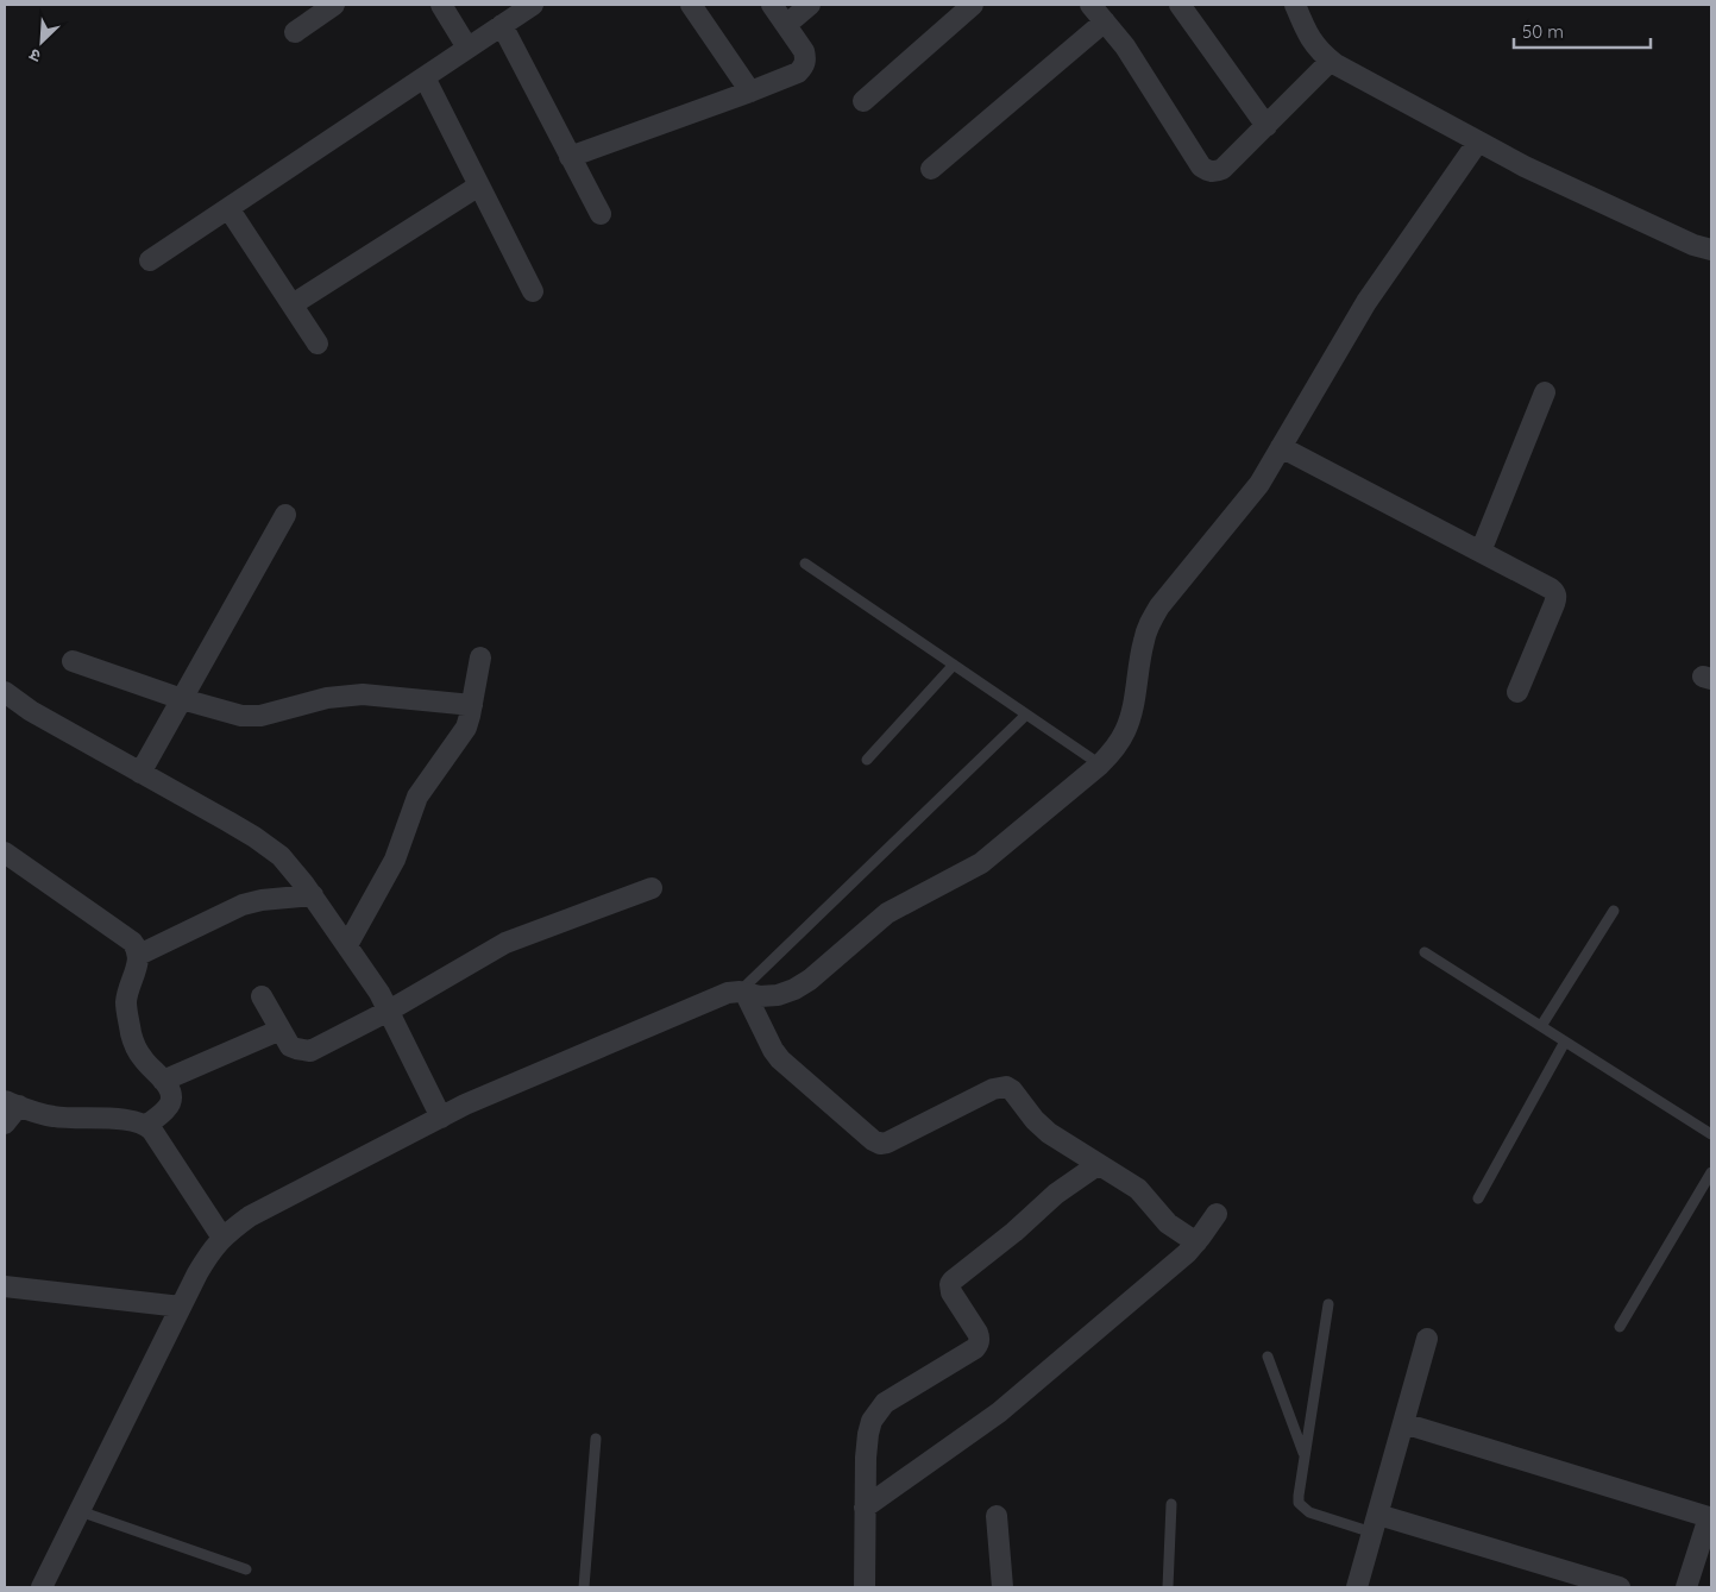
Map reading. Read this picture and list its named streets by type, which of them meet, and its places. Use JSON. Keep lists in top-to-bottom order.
{
  "scale_bar": "50 m",
  "north": "bottom left"
}
